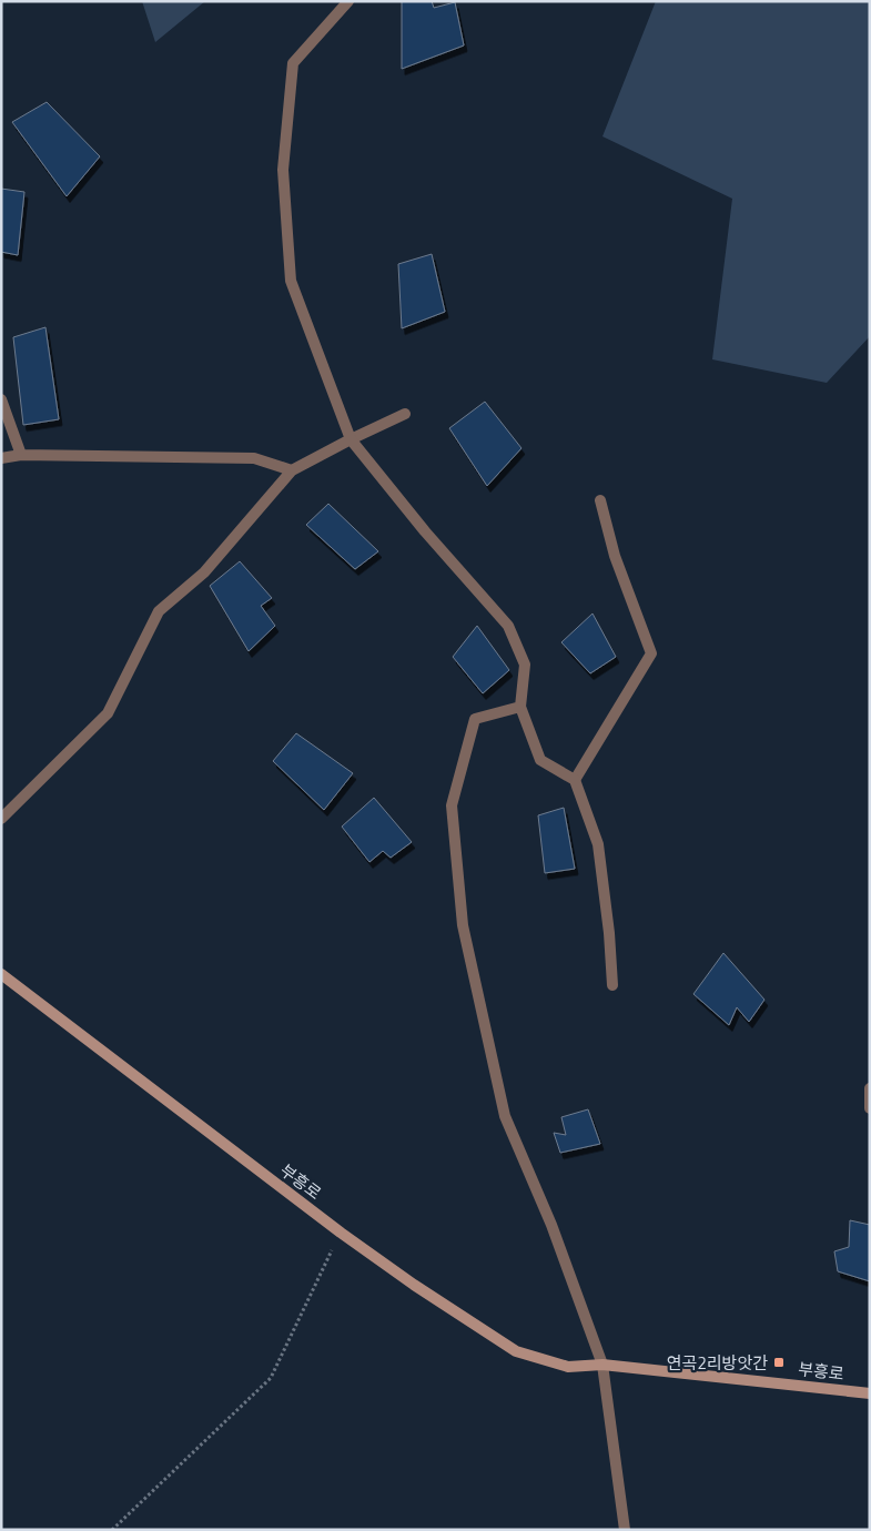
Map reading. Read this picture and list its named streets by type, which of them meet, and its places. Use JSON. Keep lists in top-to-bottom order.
{
  "streets": {
    "main road": ["부흥로"]
  },
  "places": {
    "transit": ["연곡2리방앗간"]
  }
}
